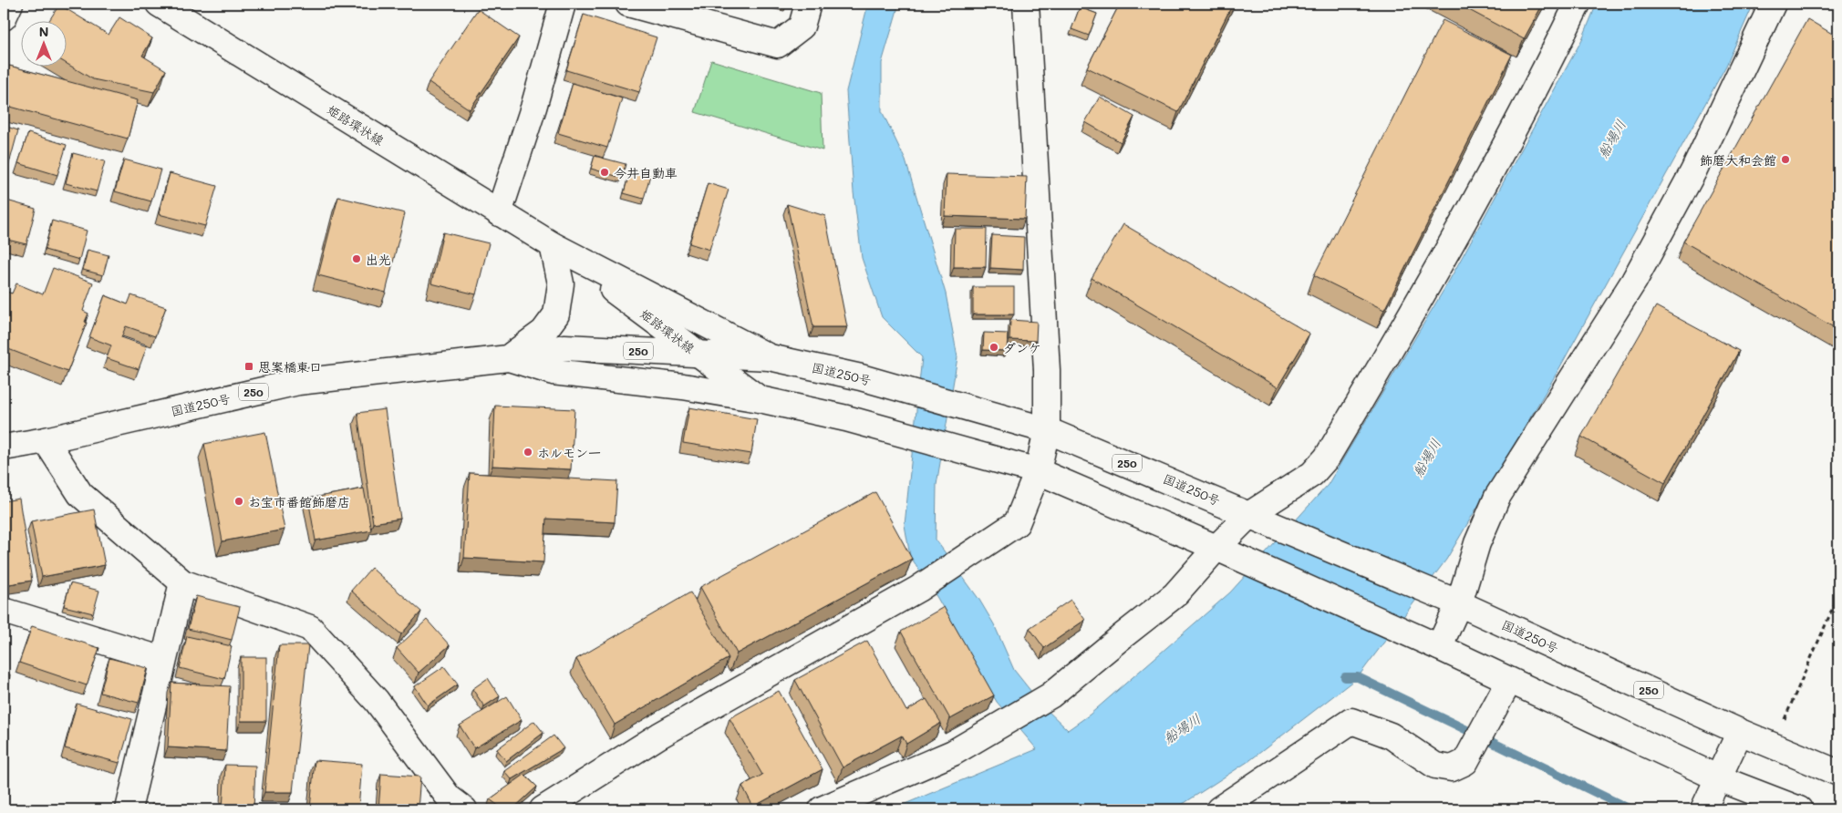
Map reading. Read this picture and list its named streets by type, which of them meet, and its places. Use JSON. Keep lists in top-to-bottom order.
{
  "streets": {
    "main road": ["姫路環状線", "250", "国道250号"]
  },
  "crossings": [
    ["姫路環状線", "国道250号"]
  ],
  "water": ["船場川"],
  "places": {
    "other": [
      "飾磨大和会館",
      "今井自動車",
      "出光",
      "ダンケ",
      "ホルモン一",
      "お宝市番館飾磨店"
    ],
    "transit": ["思案橋東口"]
  },
  "north": "top"
}
